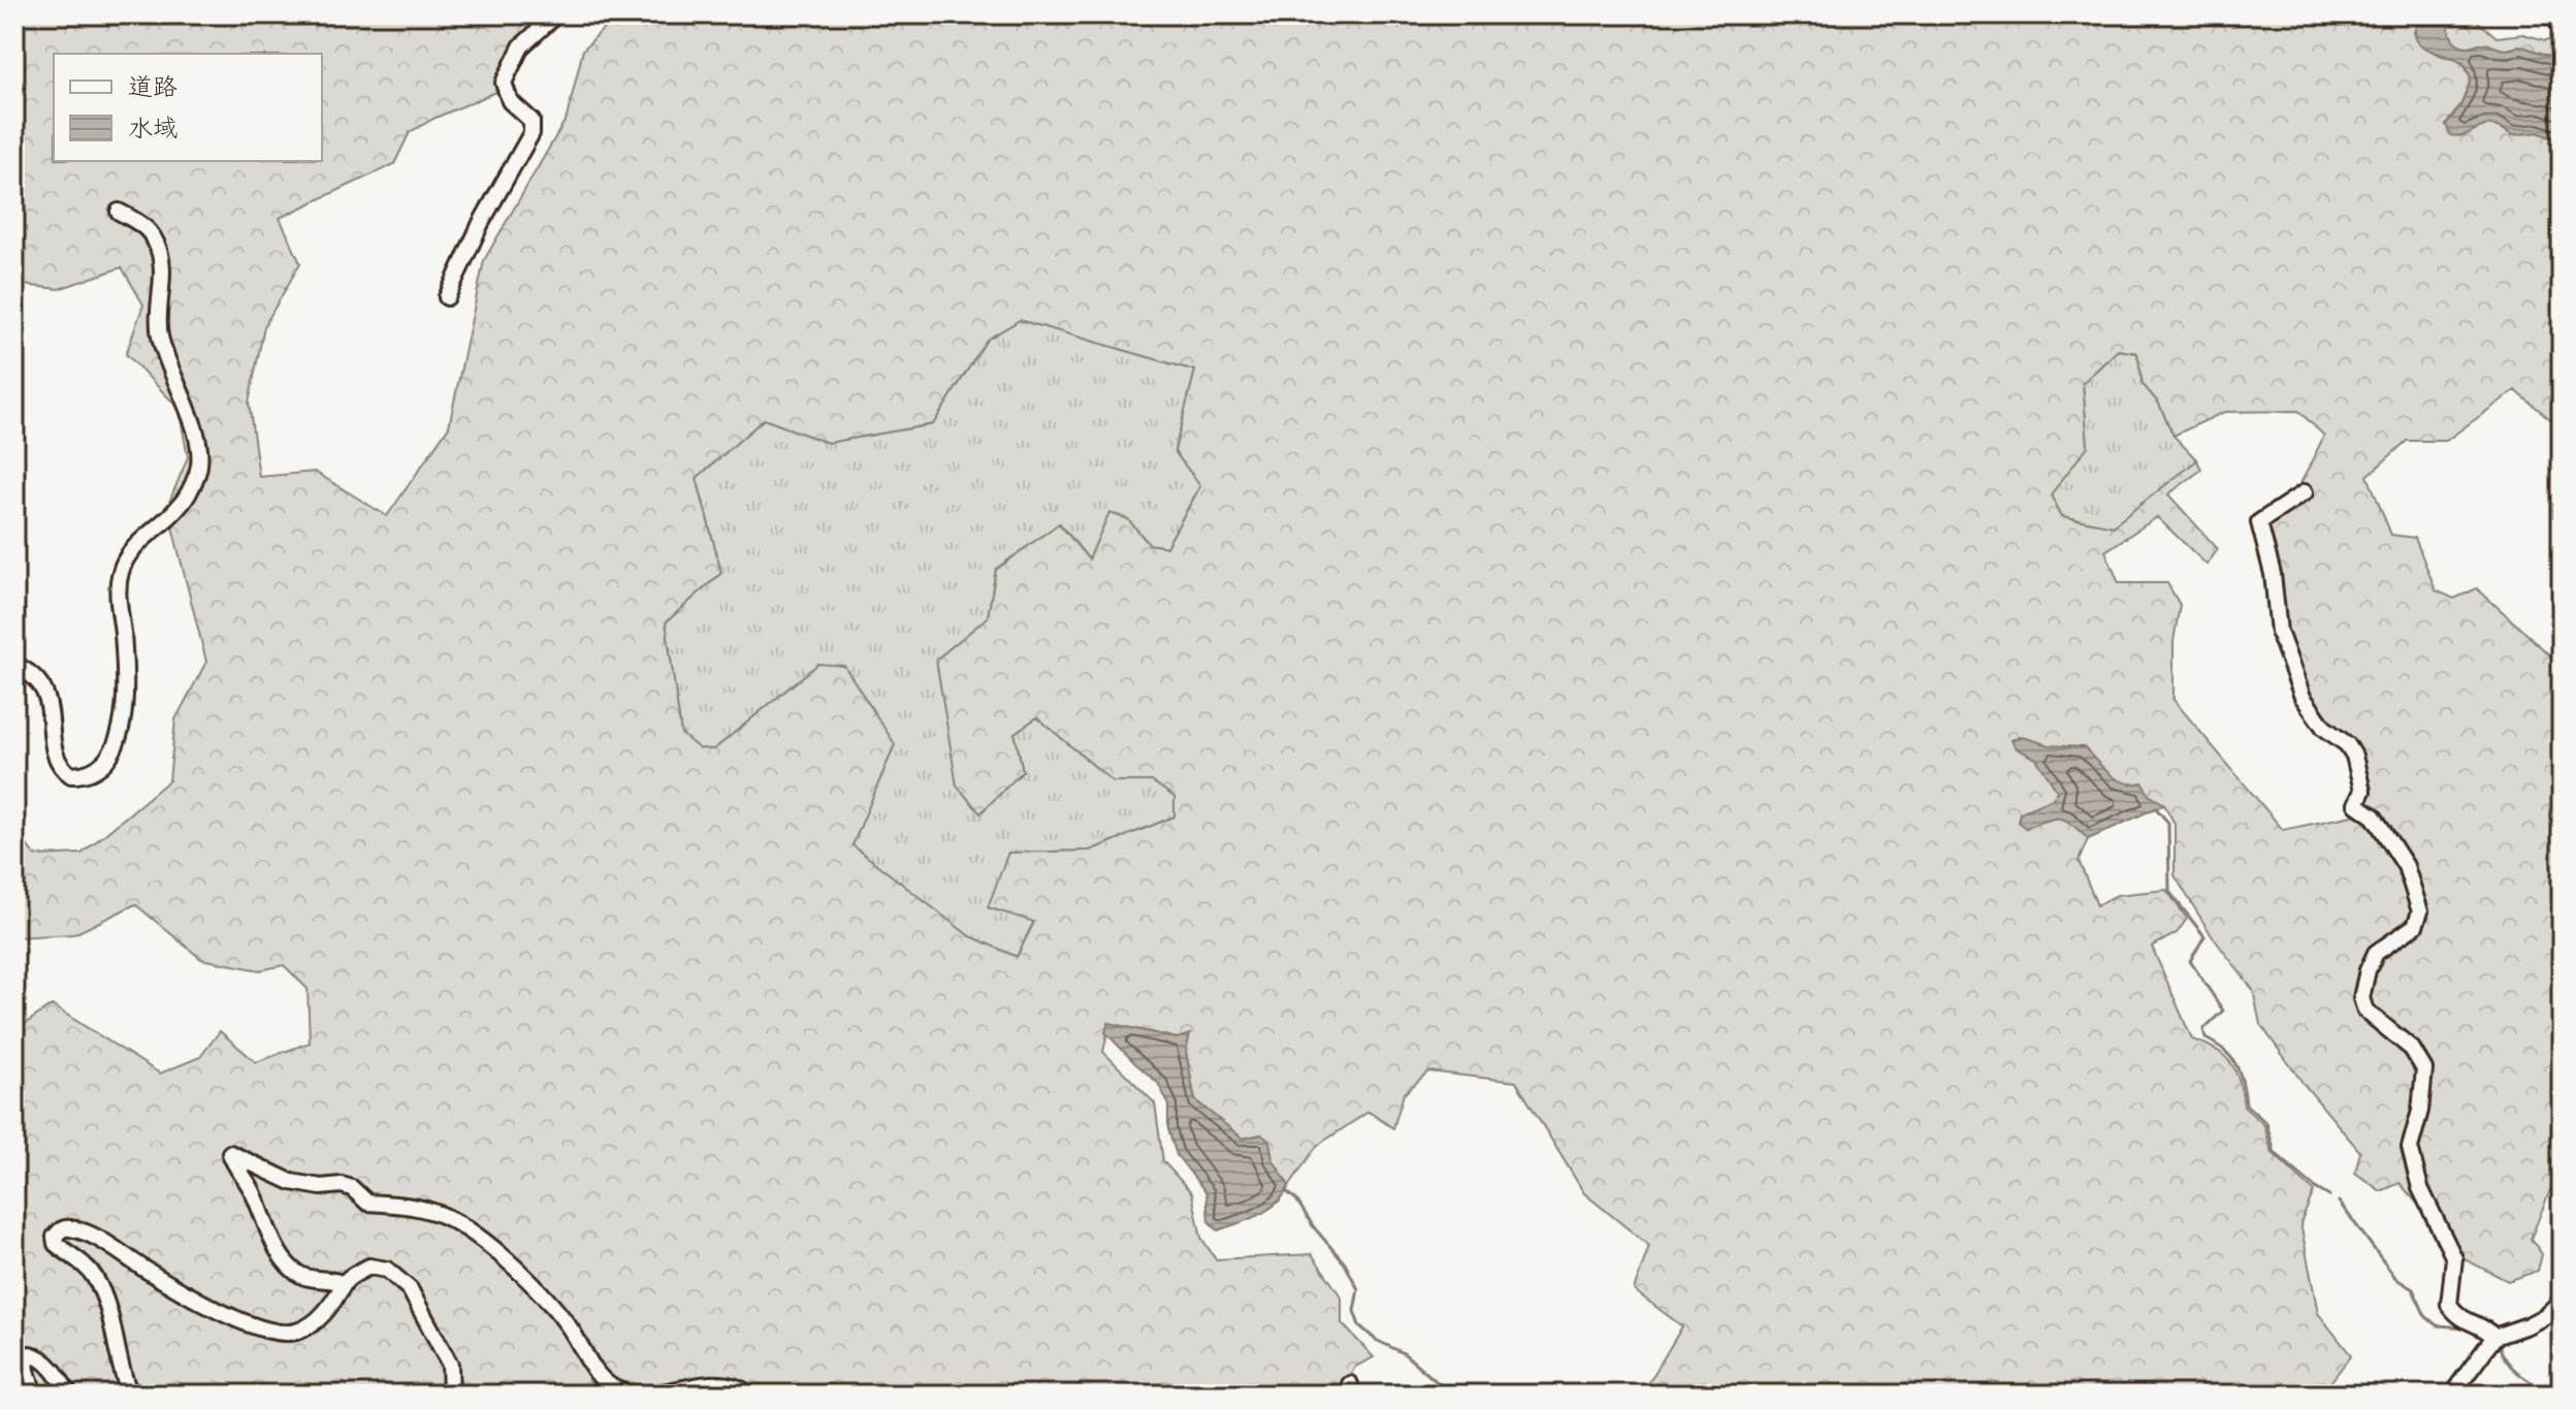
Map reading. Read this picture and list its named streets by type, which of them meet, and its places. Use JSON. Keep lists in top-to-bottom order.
{
  "legend": ["道路", "水域"]
}
